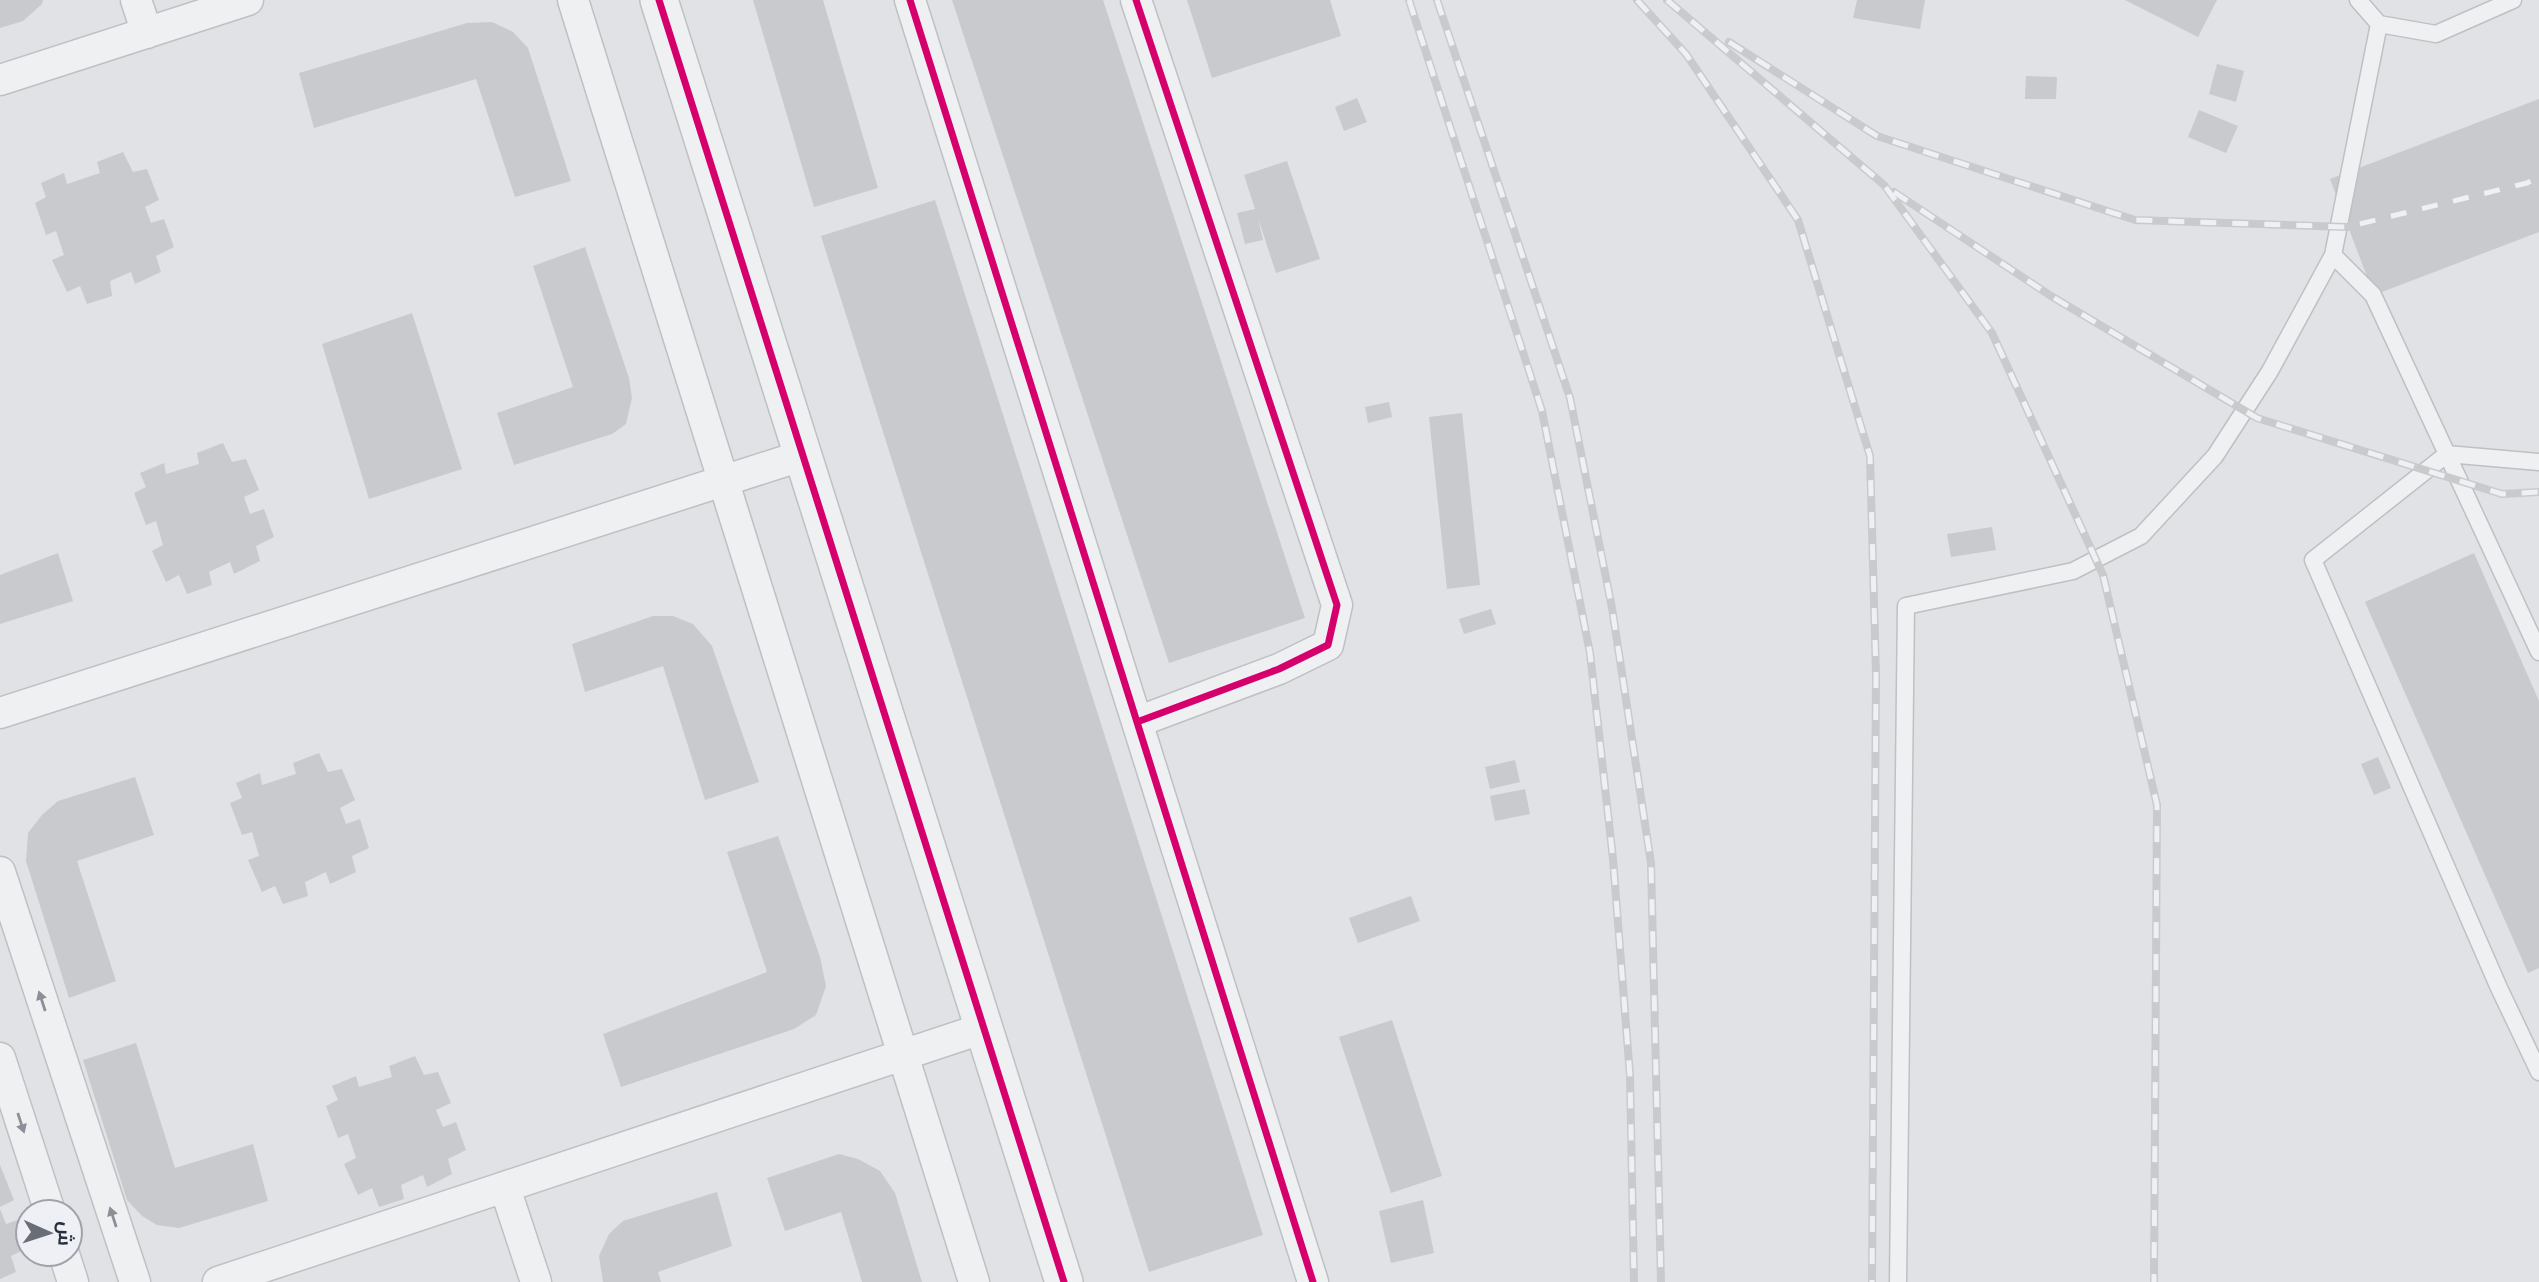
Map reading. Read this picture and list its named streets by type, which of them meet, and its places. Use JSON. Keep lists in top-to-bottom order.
{
  "north": "right"
}
